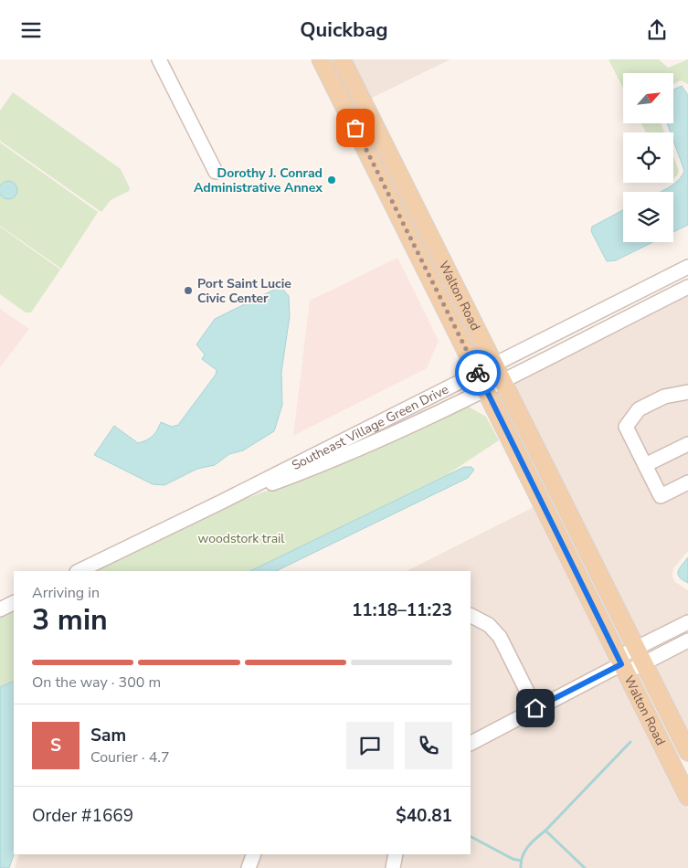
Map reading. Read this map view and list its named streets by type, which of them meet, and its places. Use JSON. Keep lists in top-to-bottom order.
{
  "streets": {
    "main road": ["Walton Road"],
    "street": ["Southeast Village Green Drive"]
  },
  "crossings": [
    ["Walton Road", "Southeast Village Green Drive"]
  ],
  "parks": ["woodstork trail"],
  "places": ["Dorothy J. Conrad Administrative Annex", "Port Saint Lucie Civic Center"],
  "north": "top right",
  "page": {
    "header": "Quickbag",
    "heading": ["3 min", "Arriving in", "11:18–11:23"],
    "panel": [
      "Sam",
      "Courier · 4.7",
      "Order #1669",
      "$40.81"
    ],
    "bar": "On the way · 300 m",
    "round": "S"
  }
}
